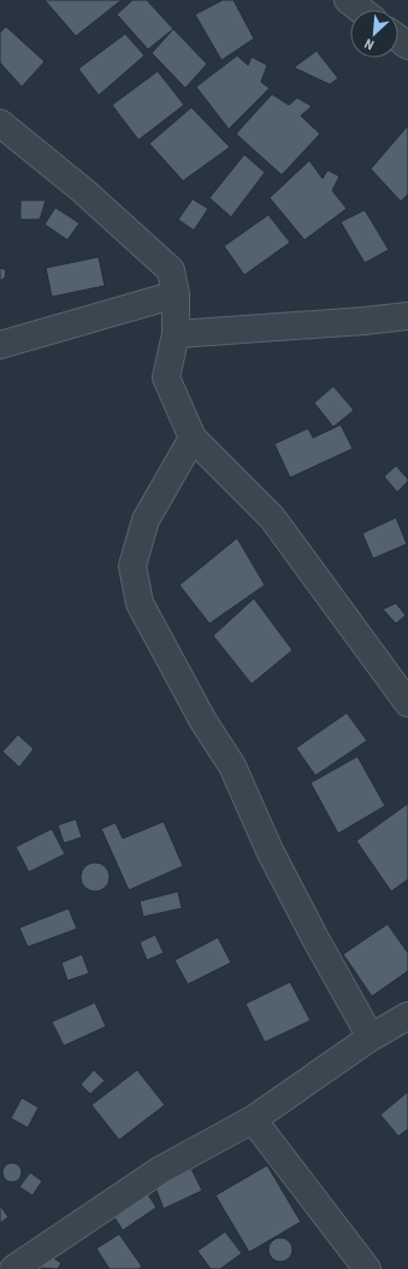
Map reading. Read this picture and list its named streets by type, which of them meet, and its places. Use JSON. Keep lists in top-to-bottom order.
{
  "north": "bottom left"
}
